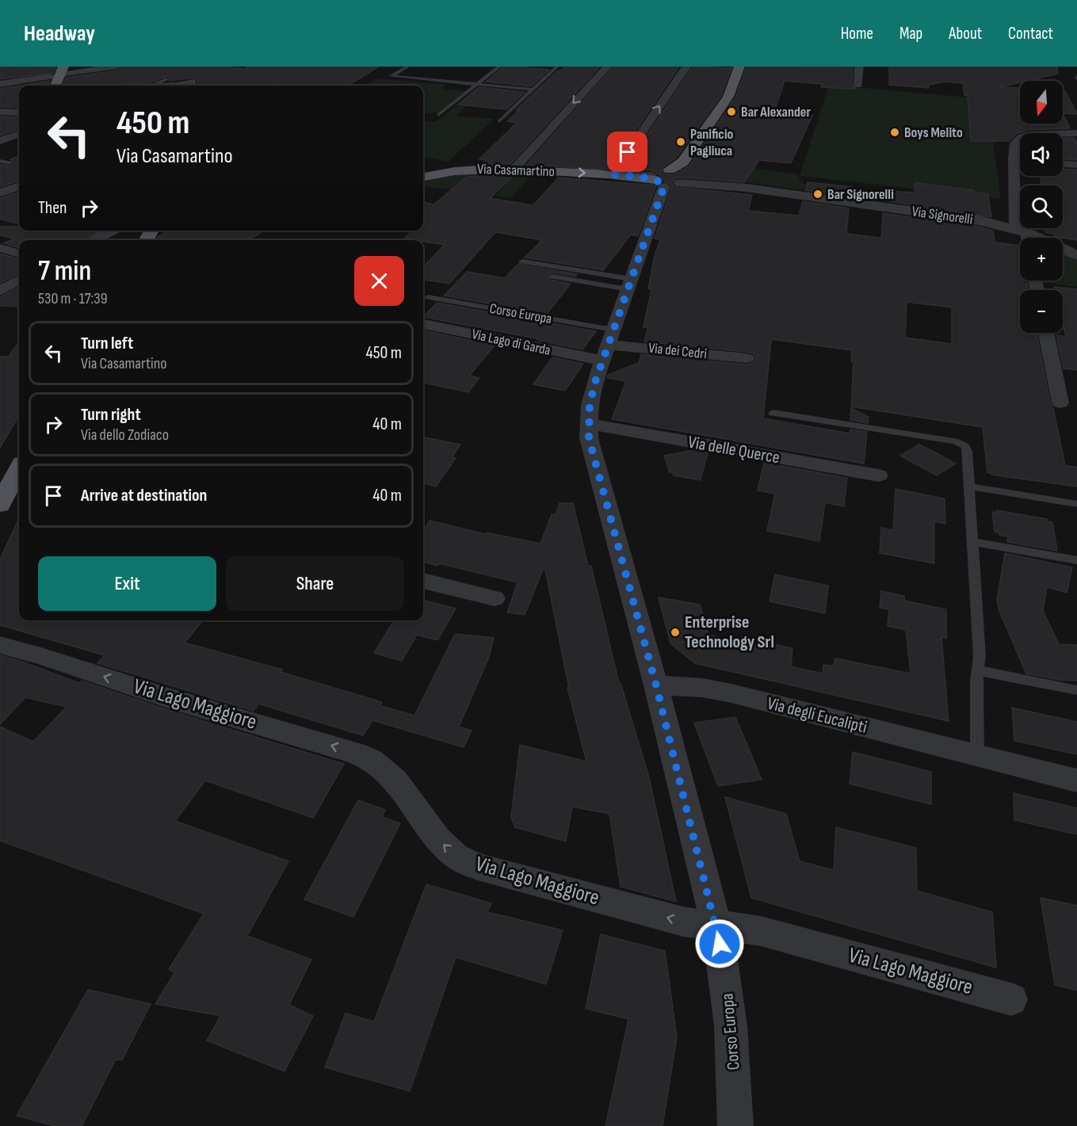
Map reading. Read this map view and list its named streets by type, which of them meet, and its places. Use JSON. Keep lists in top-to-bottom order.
{
  "streets": {
    "main road": ["Via Casamartino", "Corso Europa"],
    "street": [
      "Via Signorelli",
      "Via Lago di Garda",
      "Via dei Cedri",
      "Via delle Querce",
      "Via Lago Maggiore",
      "Via degli Eucalipti"
    ]
  },
  "crossings": [
    ["Via Casamartino", "Via Signorelli"],
    ["Via Casamartino", "Corso Europa"],
    ["Via Signorelli", "Corso Europa"],
    ["Corso Europa", "Via Lago di Garda"],
    ["Corso Europa", "Via dei Cedri"],
    ["Corso Europa", "Via delle Querce"],
    ["Corso Europa", "Via Lago Maggiore"],
    ["Corso Europa", "Via degli Eucalipti"],
    ["Via Lago di Garda", "Via dei Cedri"]
  ],
  "one_way": ["Via Casamartino", "Via Lago Maggiore"],
  "places": [
    "Bar Alexander",
    "Boys Melito",
    "Panificio Pagliuca",
    "Bar Signorelli",
    "Enterprise Technology Srl"
  ],
  "north": "bottom",
  "page": {
    "header": "Headway",
    "nav": [
      "Home",
      "Map",
      "About",
      "Contact"
    ],
    "map_buttons": ["+", "−"],
    "turn": ["450 m", "Via Casamartino"],
    "then": "Then",
    "heading": ["7 min", "530 m · 17:39"],
    "list": [
      {
        "name": "Turn left",
        "note": "Via Casamartino",
        "value": "450 m"
      },
      {
        "name": "Turn right",
        "note": "Via dello Zodiaco",
        "value": "40 m"
      },
      {
        "name": "Arrive at destination",
        "value": "40 m"
      }
    ],
    "buttons": ["Exit", "Share"]
  }
}
